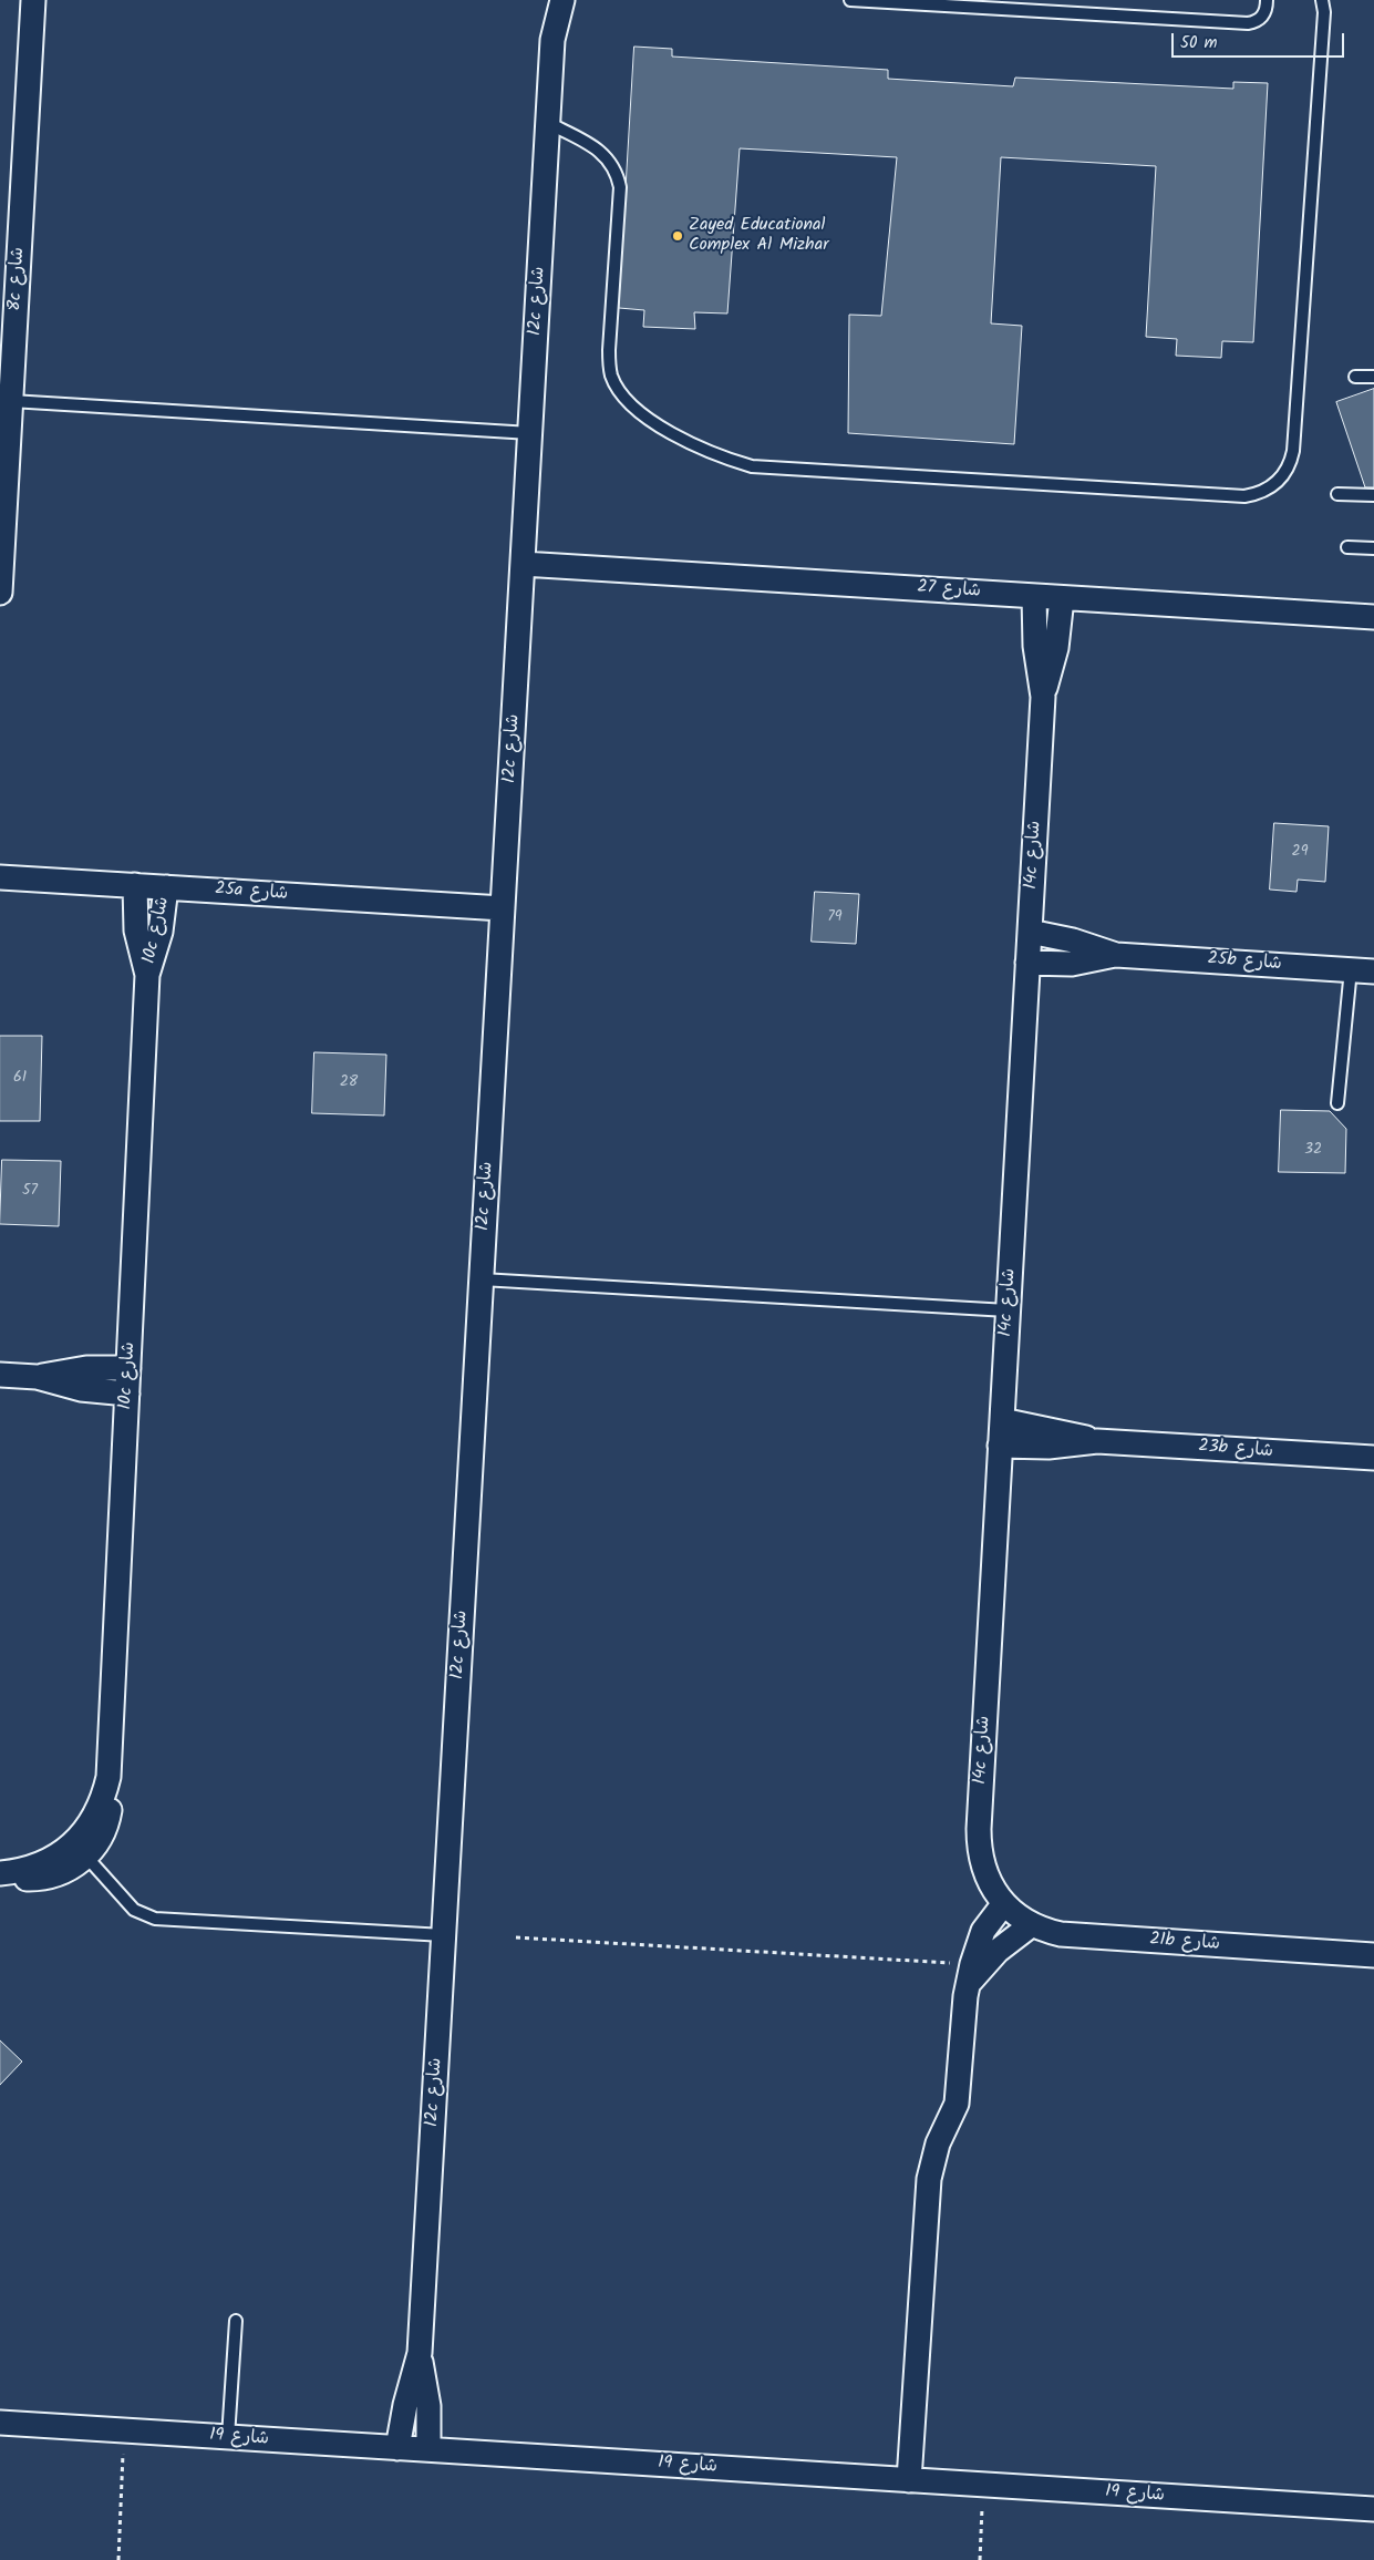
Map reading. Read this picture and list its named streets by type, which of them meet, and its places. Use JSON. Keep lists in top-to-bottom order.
{
  "streets": {
    "street": [
      "8c شارع",
      "12c شارع",
      "شارع 27",
      "14c شارع",
      "25a شارع",
      "10c شارع",
      "25b شارع",
      "23b شارع",
      "21b شارع",
      "شارع 19"
    ]
  },
  "crossings": [
    ["12c شارع", "شارع 27"],
    ["12c شارع", "25a شارع"],
    ["12c شارع", "شارع 19"],
    ["شارع 27", "14c شارع"],
    ["14c شارع", "25b شارع"],
    ["14c شارع", "23b شارع"],
    ["14c شارع", "21b شارع"],
    ["25a شارع", "10c شارع"]
  ],
  "places": ["Zayed Educational Complex Al Mizhar"],
  "house_numbers": [
    "29",
    "79",
    "61",
    "28",
    "32",
    "57"
  ],
  "scale_bar": "50 m"
}
